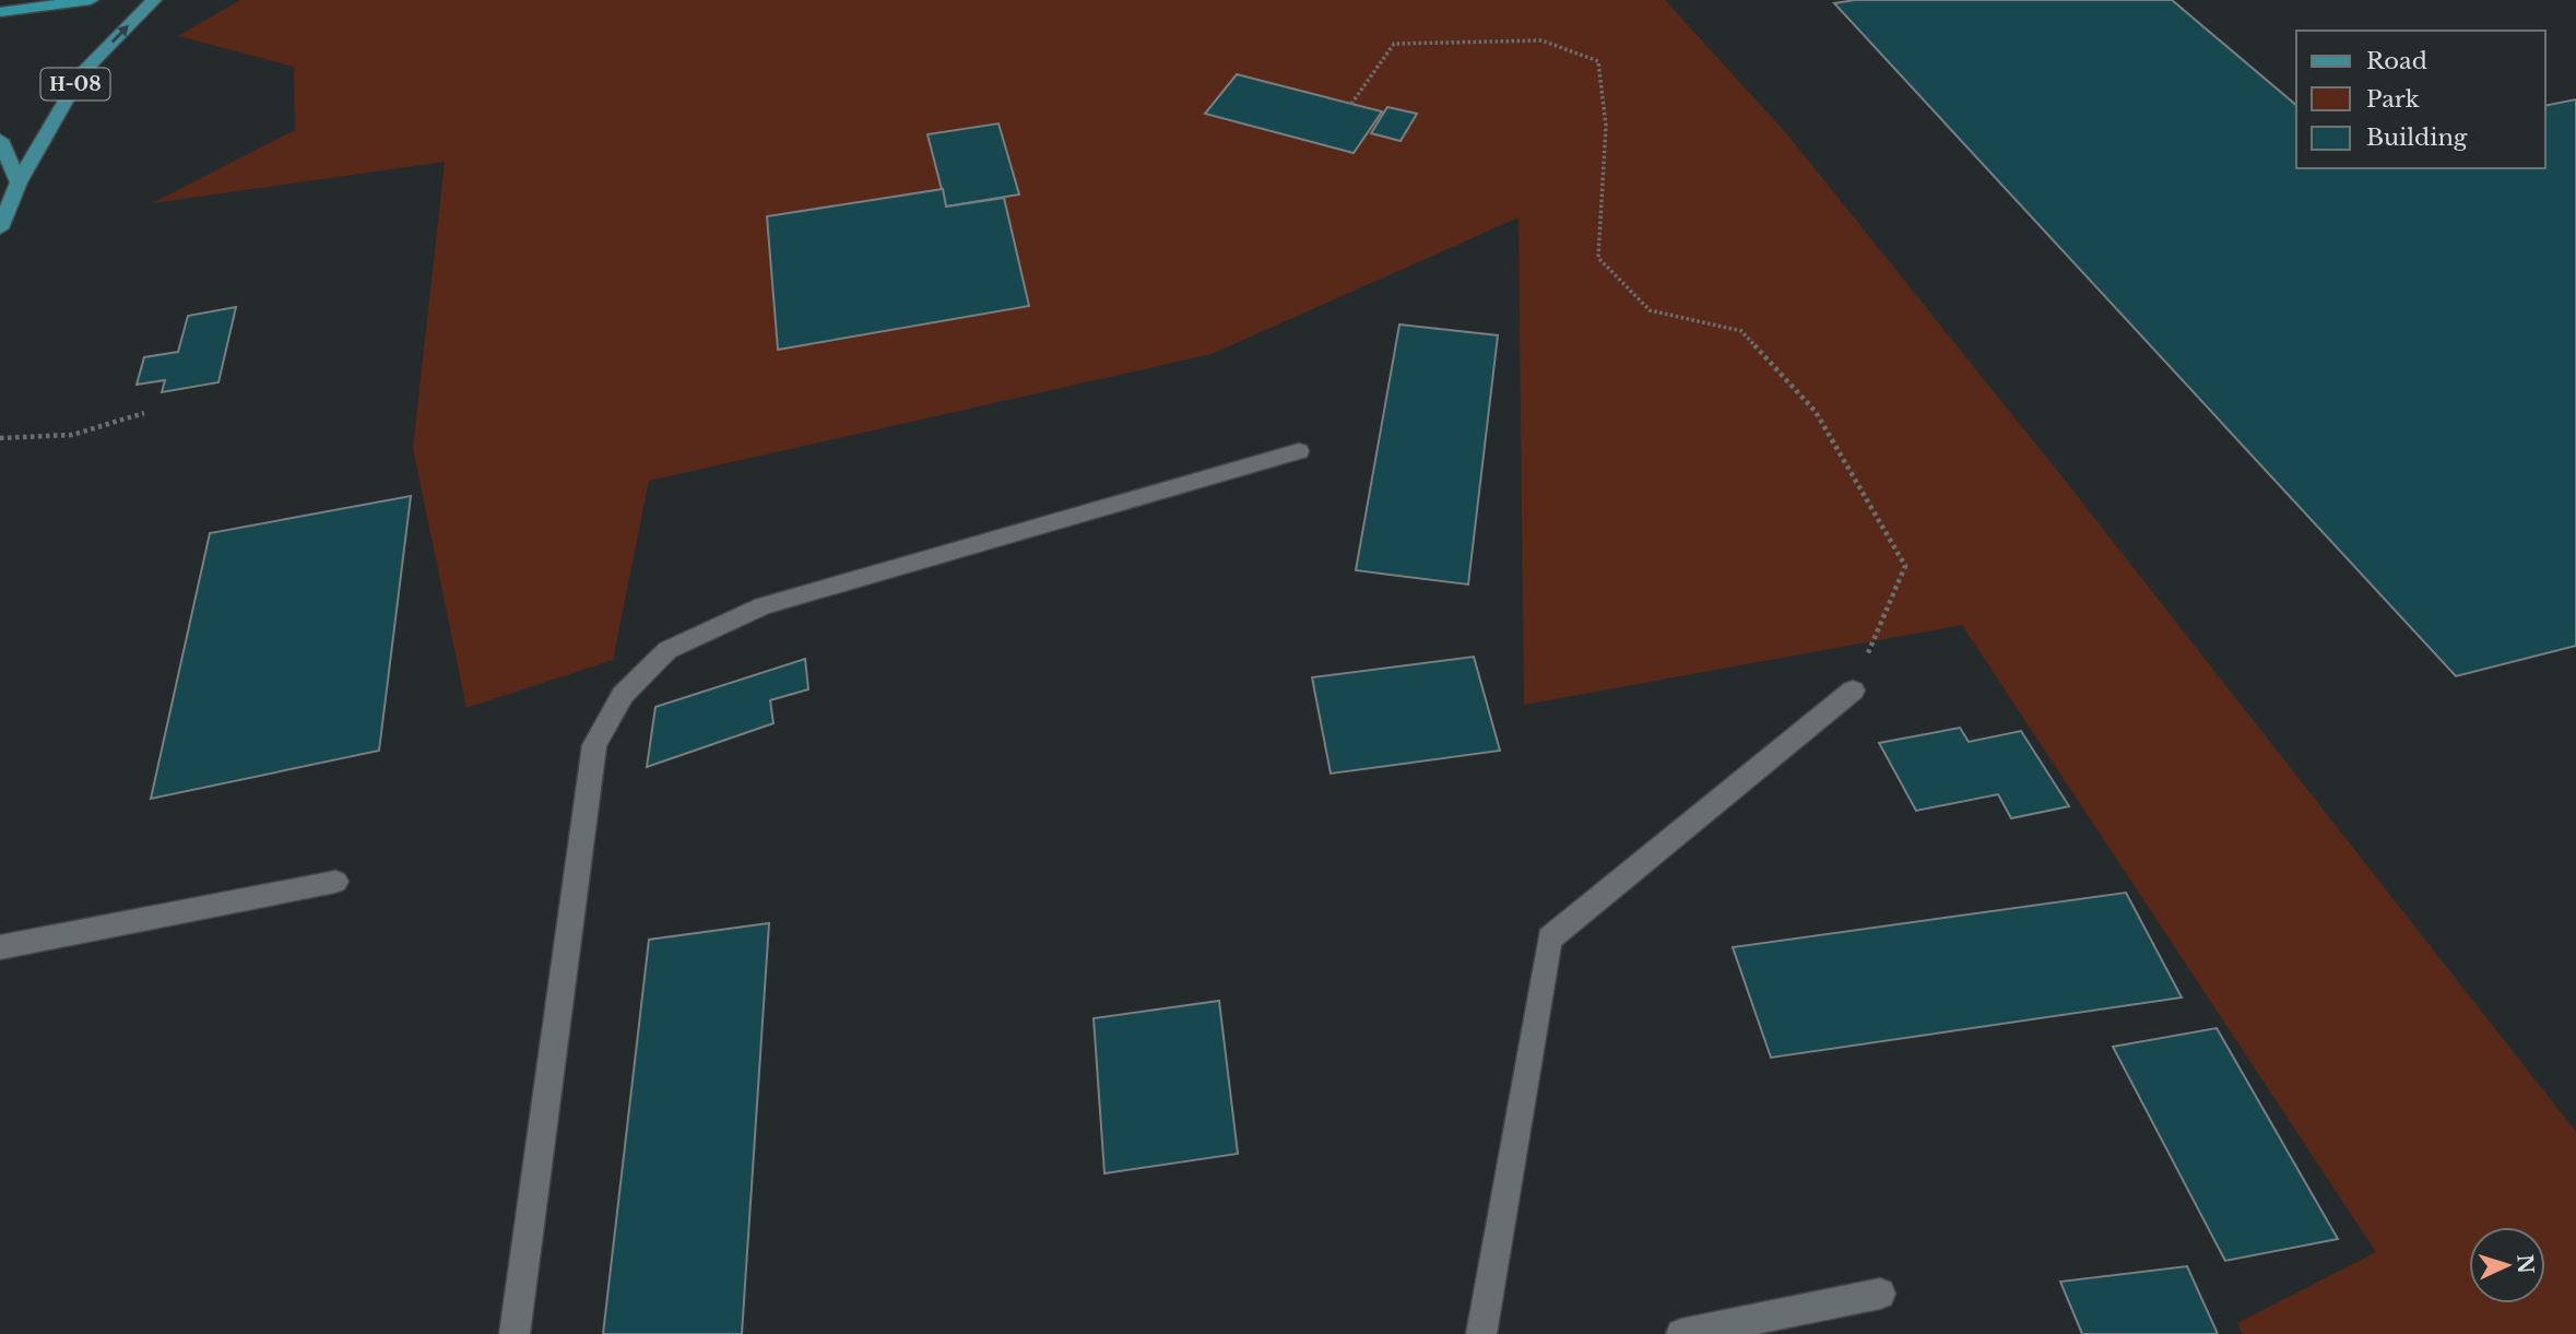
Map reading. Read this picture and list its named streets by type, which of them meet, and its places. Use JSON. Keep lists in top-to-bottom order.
{
  "streets": {
    "main road": ["Н-08"]
  },
  "legend": ["Road", "Park", "Building"],
  "north": "right"
}
